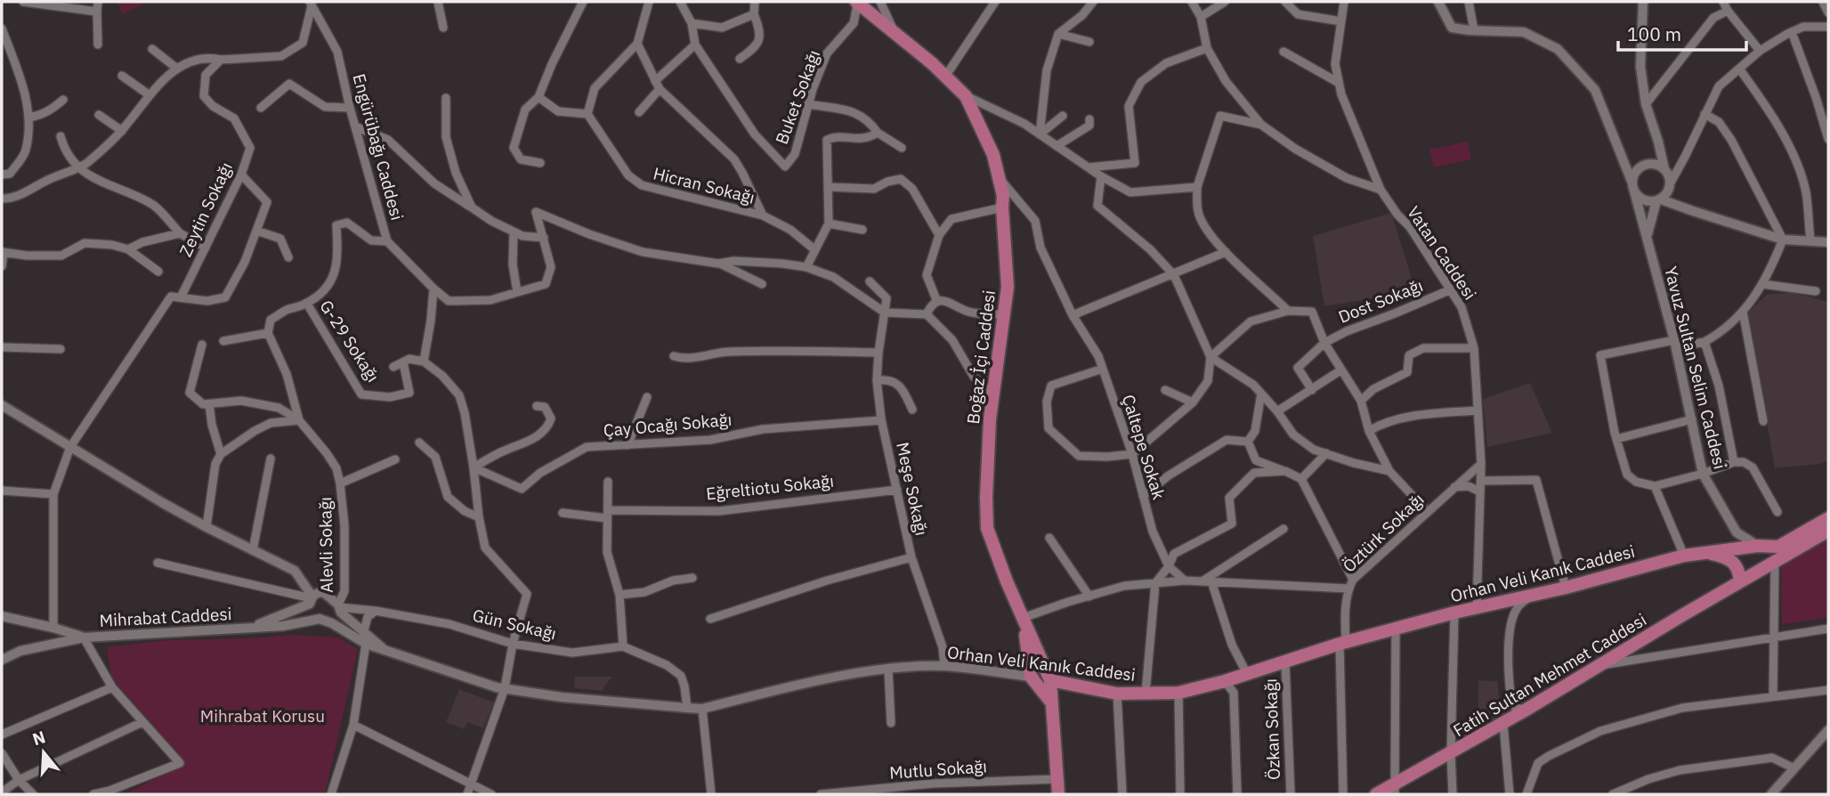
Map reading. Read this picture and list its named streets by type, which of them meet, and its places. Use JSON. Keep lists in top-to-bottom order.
{
  "streets": {
    "main road": ["Boğaz İçi Caddesi", "Orhan Veli Kanık Caddesi", "Fatih Sultan Mehmet Caddesi"],
    "street": [
      "Buket Sokağı",
      "Engürübağı Caddesi",
      "Hicran Sokağı",
      "Zeytin Sokağı",
      "Vatan Caddesi",
      "Dost Sokağı",
      "G-29 Sokağı",
      "Yavuz Sultan Selim Caddesi",
      "Çay Ocağı Sokağı",
      "Çaltepe Sokak",
      "Eğreltiotu Sokağı",
      "Meşe Sokağı",
      "Öztürk Sokağı",
      "Alevli Sokağı",
      "Mihrabat Caddesi",
      "Gün Sokağı",
      "Özkan Sokağı",
      "Mutlu Sokağı"
    ]
  },
  "crossings": [
    ["Buket Sokağı", "Boğaz İçi Caddesi"],
    ["Engürübağı Caddesi", "Meşe Sokağı"],
    ["Vatan Caddesi", "Dost Sokağı"],
    ["Vatan Caddesi", "Öztürk Sokağı"],
    ["Vatan Caddesi", "Orhan Veli Kanık Caddesi"],
    ["Boğaz İçi Caddesi", "Çaltepe Sokak"],
    ["Boğaz İçi Caddesi", "Orhan Veli Kanık Caddesi"],
    ["Boğaz İçi Caddesi", "Mutlu Sokağı"],
    ["Çay Ocağı Sokağı", "Meşe Sokağı"],
    ["Eğreltiotu Sokağı", "Meşe Sokağı"],
    ["Meşe Sokağı", "Orhan Veli Kanık Caddesi"],
    ["Öztürk Sokağı", "Orhan Veli Kanık Caddesi"],
    ["Alevli Sokağı", "Orhan Veli Kanık Caddesi"],
    ["Alevli Sokağı", "Mihrabat Caddesi"],
    ["Alevli Sokağı", "Gün Sokağı"],
    ["Orhan Veli Kanık Caddesi", "Mihrabat Caddesi"],
    ["Orhan Veli Kanık Caddesi", "Gün Sokağı"],
    ["Orhan Veli Kanık Caddesi", "Özkan Sokağı"],
    ["Mihrabat Caddesi", "Gün Sokağı"]
  ],
  "parks": ["Mihrabat Korusu"],
  "scale_bar": "100 m",
  "north": "top"
}
